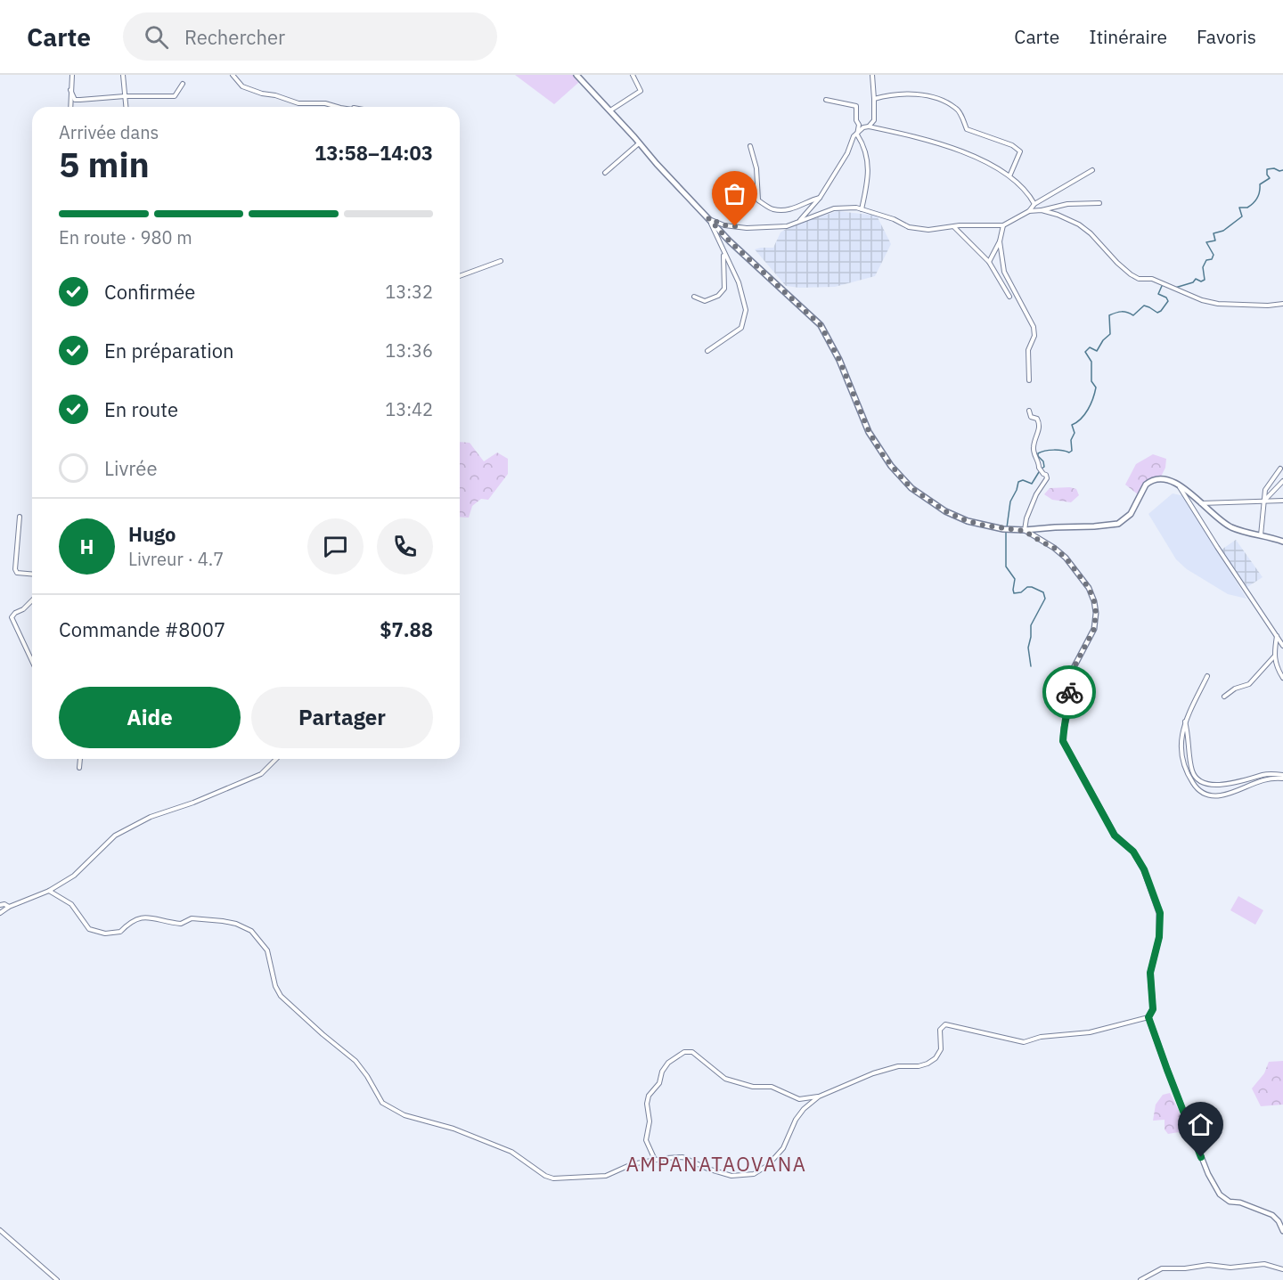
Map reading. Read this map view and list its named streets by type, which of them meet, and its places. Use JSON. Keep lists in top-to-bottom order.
{
  "districts": ["AMPANATAOVANA"],
  "page": {
    "header": "Carte",
    "search": "Rechercher",
    "nav": ["Carte", "Itinéraire", "Favoris"],
    "heading": ["5 min", "Arrivée dans", "13:58–14:03"],
    "panel": [
      "Hugo",
      "Livreur · 4.7",
      "Commande #8007",
      "$7.88"
    ],
    "bar": "En route · 980 m",
    "list": [
      ["Confirmée", "13:32"],
      ["En préparation", "13:36"],
      ["En route", "13:42"],
      "Livrée"
    ],
    "round": "H",
    "buttons": ["Aide", "Partager"]
  }
}
